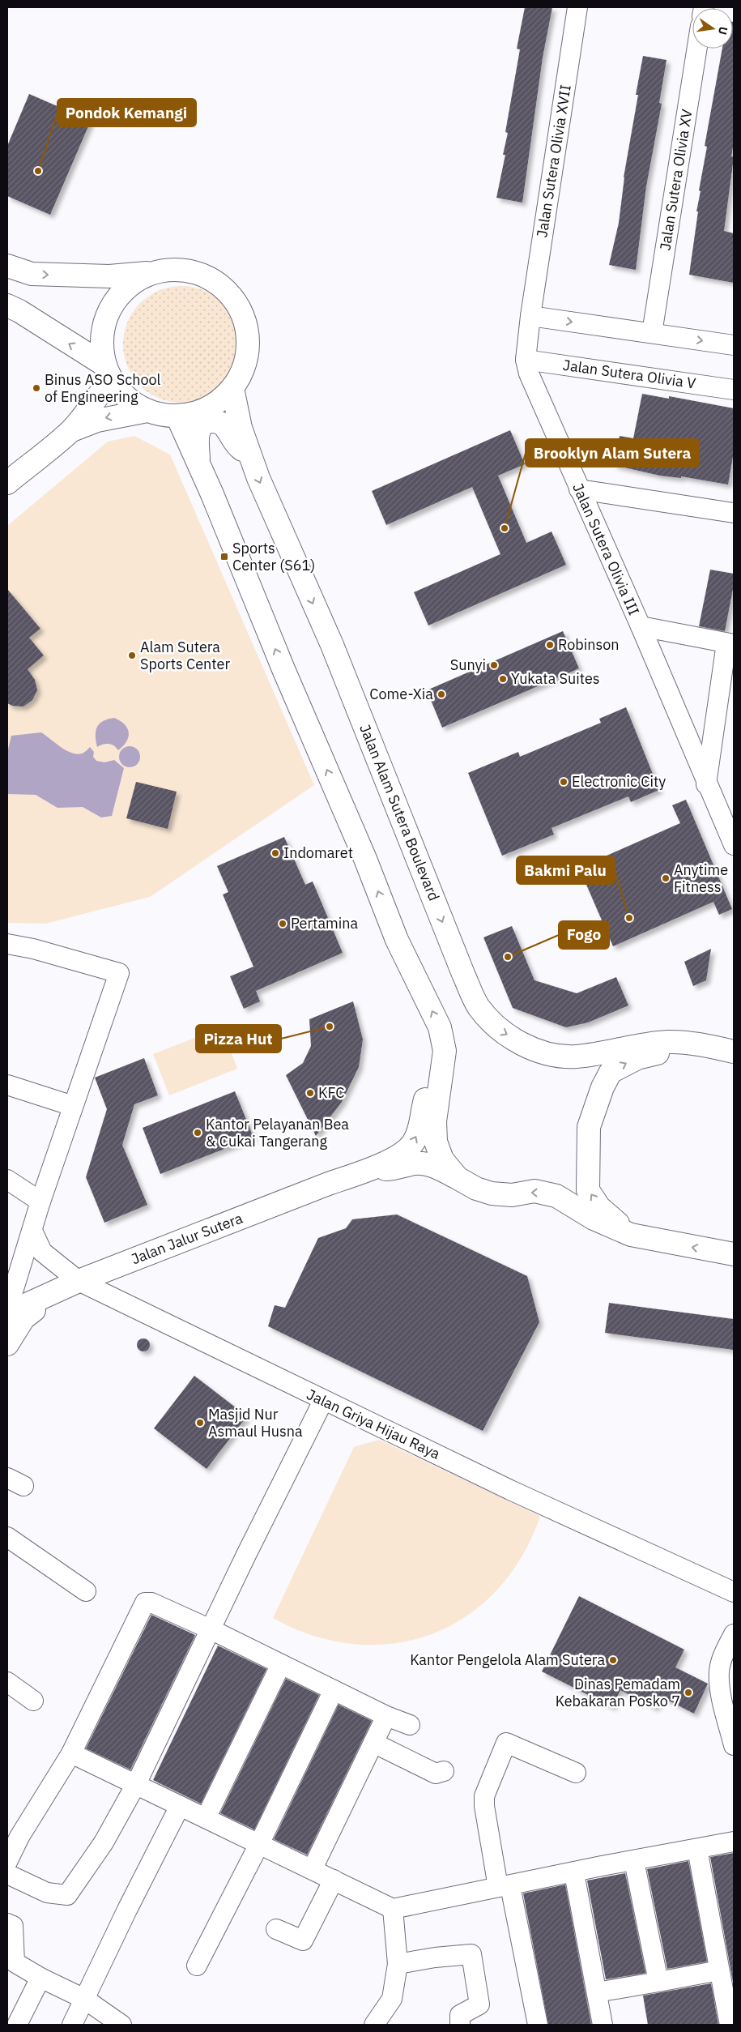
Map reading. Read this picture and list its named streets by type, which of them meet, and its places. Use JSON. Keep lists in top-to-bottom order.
{
  "streets": {
    "main road": ["Jalan Alam Sutera Boulevard", "Jalan Jalur Sutera"],
    "street": [
      "Jalan Sutera Olivia XVII",
      "Jalan Sutera Olivia XV",
      "Jalan Sutera Olivia V",
      "Jalan Sutera Olivia III",
      "Jalan Griya Hijau Raya"
    ]
  },
  "crossings": [
    ["Jalan Sutera Olivia XVII", "Jalan Sutera Olivia V"],
    ["Jalan Sutera Olivia XVII", "Jalan Sutera Olivia III"],
    ["Jalan Sutera Olivia V", "Jalan Sutera Olivia III"],
    ["Jalan Jalur Sutera", "Jalan Griya Hijau Raya"]
  ],
  "places": {
    "other": [
      "Pondok Kemangi",
      "Binus ASO School of Engineering",
      "Brooklyn Alam Sutera",
      "Robinson",
      "Alam Sutera Sports Center",
      "Sunyi",
      "Yukata Suites",
      "Come-Xia",
      "Electronic City",
      "Indomaret",
      "Anytime Fitness",
      "Bakmi Palu",
      "Pertamina",
      "Fogo",
      "Pizza Hut",
      "KFC",
      "Kantor Pelayanan Bea & Cukai Tangerang",
      "Masjid Nur Asmaul Husna",
      "Kantor Pengelola Alam Sutera",
      "Dinas Pemadam Kebakaran Posko 7"
    ],
    "transit": ["Sports Center (S61)"]
  },
  "north": "right"
}
